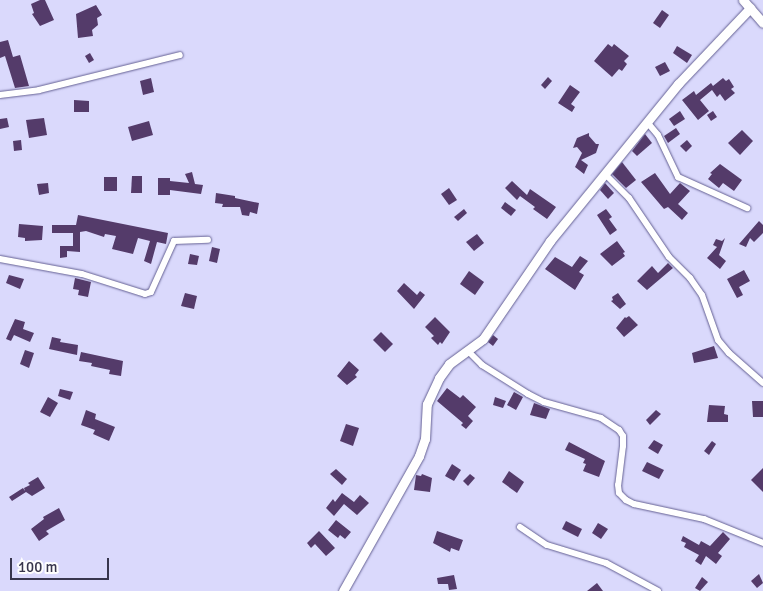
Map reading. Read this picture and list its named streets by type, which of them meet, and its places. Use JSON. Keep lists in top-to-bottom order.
{
  "scale_bar": "100 m"
}
